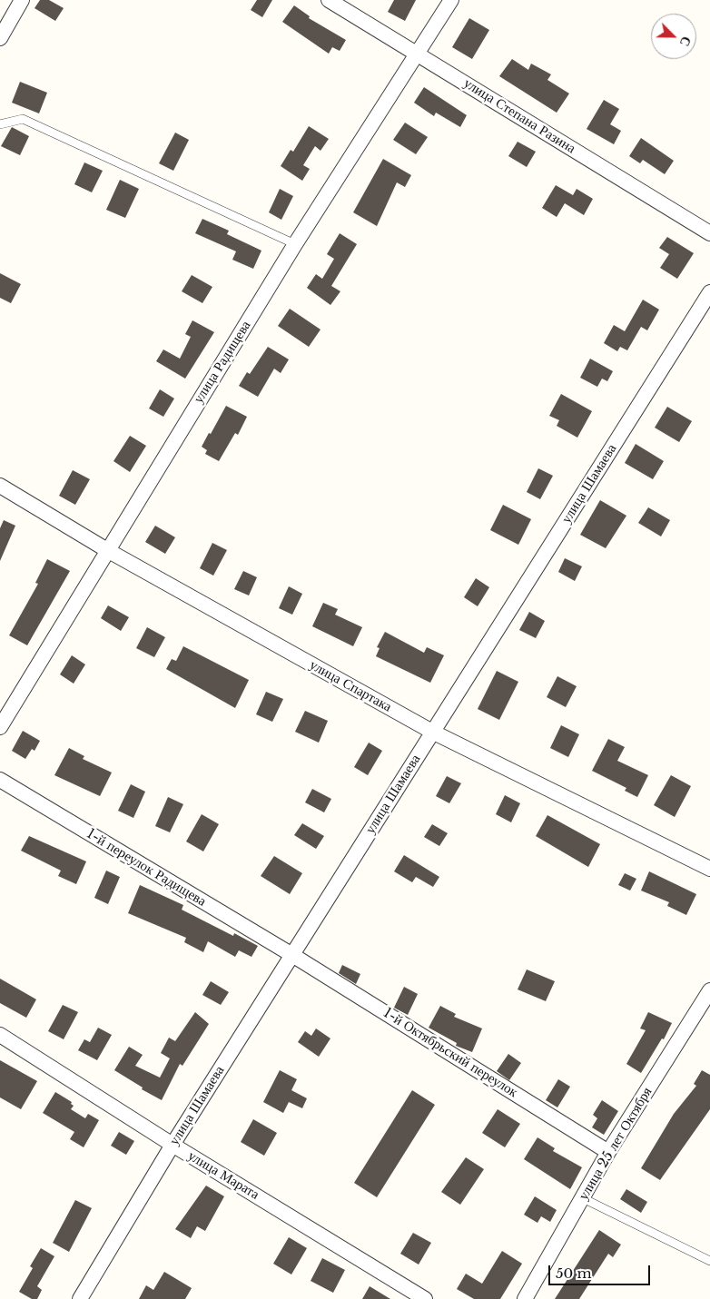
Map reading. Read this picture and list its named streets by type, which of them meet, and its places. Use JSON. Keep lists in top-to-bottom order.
{
  "streets": {
    "street": [
      "улица Степана Разина",
      "улица Радищева",
      "улица Шамаева",
      "улица Спартака",
      "1-й переулок Радищева",
      "1-й Октябрьский переулок",
      "улица 25 лет Октября",
      "улица Марата"
    ]
  },
  "crossings": [
    ["улица Степана Разина", "улица Радищева"],
    ["улица Радищева", "улица Спартака"],
    ["улица Шамаева", "улица Спартака"],
    ["улица Шамаева", "1-й переулок Радищева"],
    ["улица Шамаева", "1-й Октябрьский переулок"],
    ["улица Шамаева", "улица Марата"],
    ["1-й переулок Радищева", "1-й Октябрьский переулок"],
    ["1-й Октябрьский переулок", "улица 25 лет Октября"]
  ],
  "scale_bar": "50 m",
  "north": "bottom right"
}
